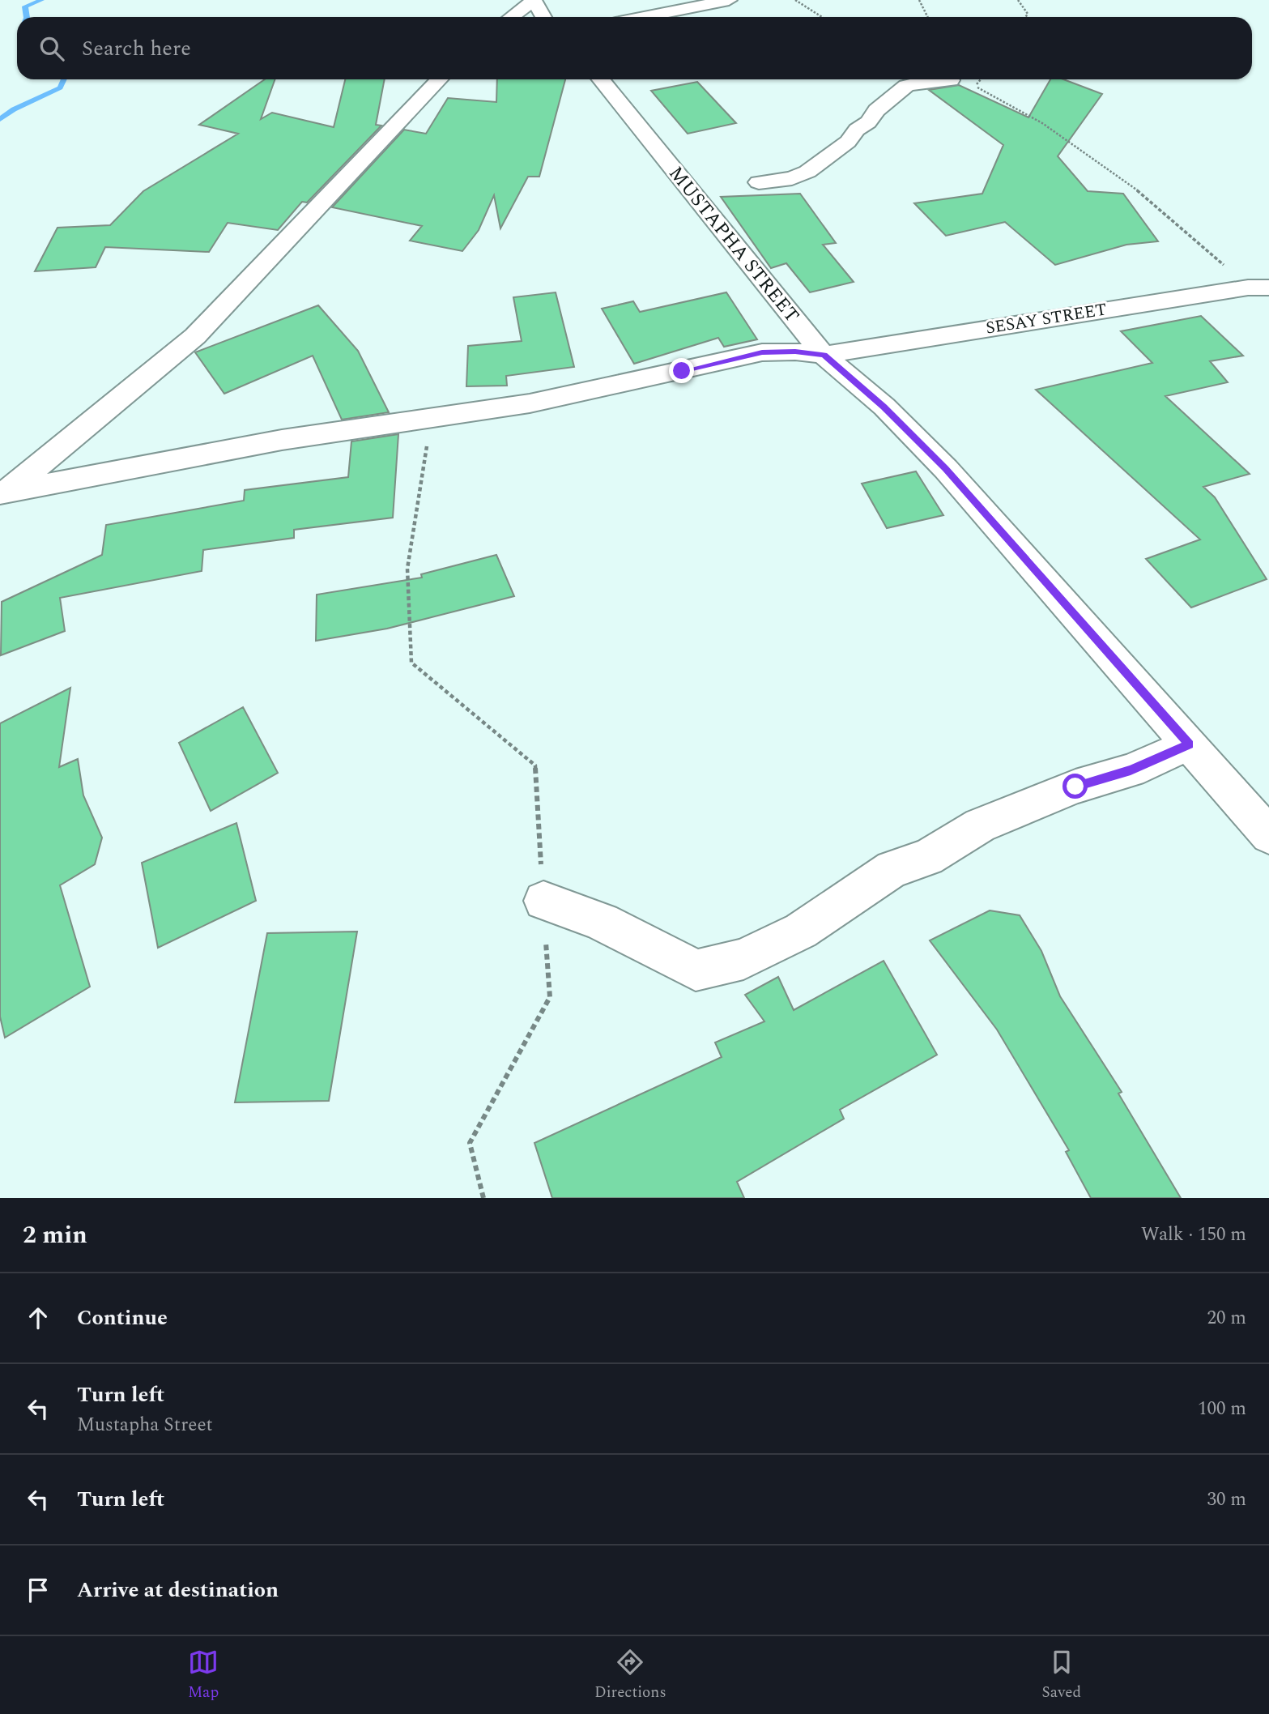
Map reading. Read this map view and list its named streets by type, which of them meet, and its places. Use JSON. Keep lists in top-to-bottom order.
{
  "streets": {
    "street": ["MUSTAPHA STREET", "SESAY STREET"]
  },
  "crossings": [
    ["MUSTAPHA STREET", "SESAY STREET"]
  ],
  "page": {
    "search": "Search here",
    "heading": ["2 min", "Walk · 150 m"],
    "list": [
      ["Continue", "20 m"],
      ["Turn left", "Mustapha Street", "100 m"],
      ["Turn left", "30 m"],
      "Arrive at destination"
    ],
    "nav": ["Map", "Directions", "Saved"]
  }
}
